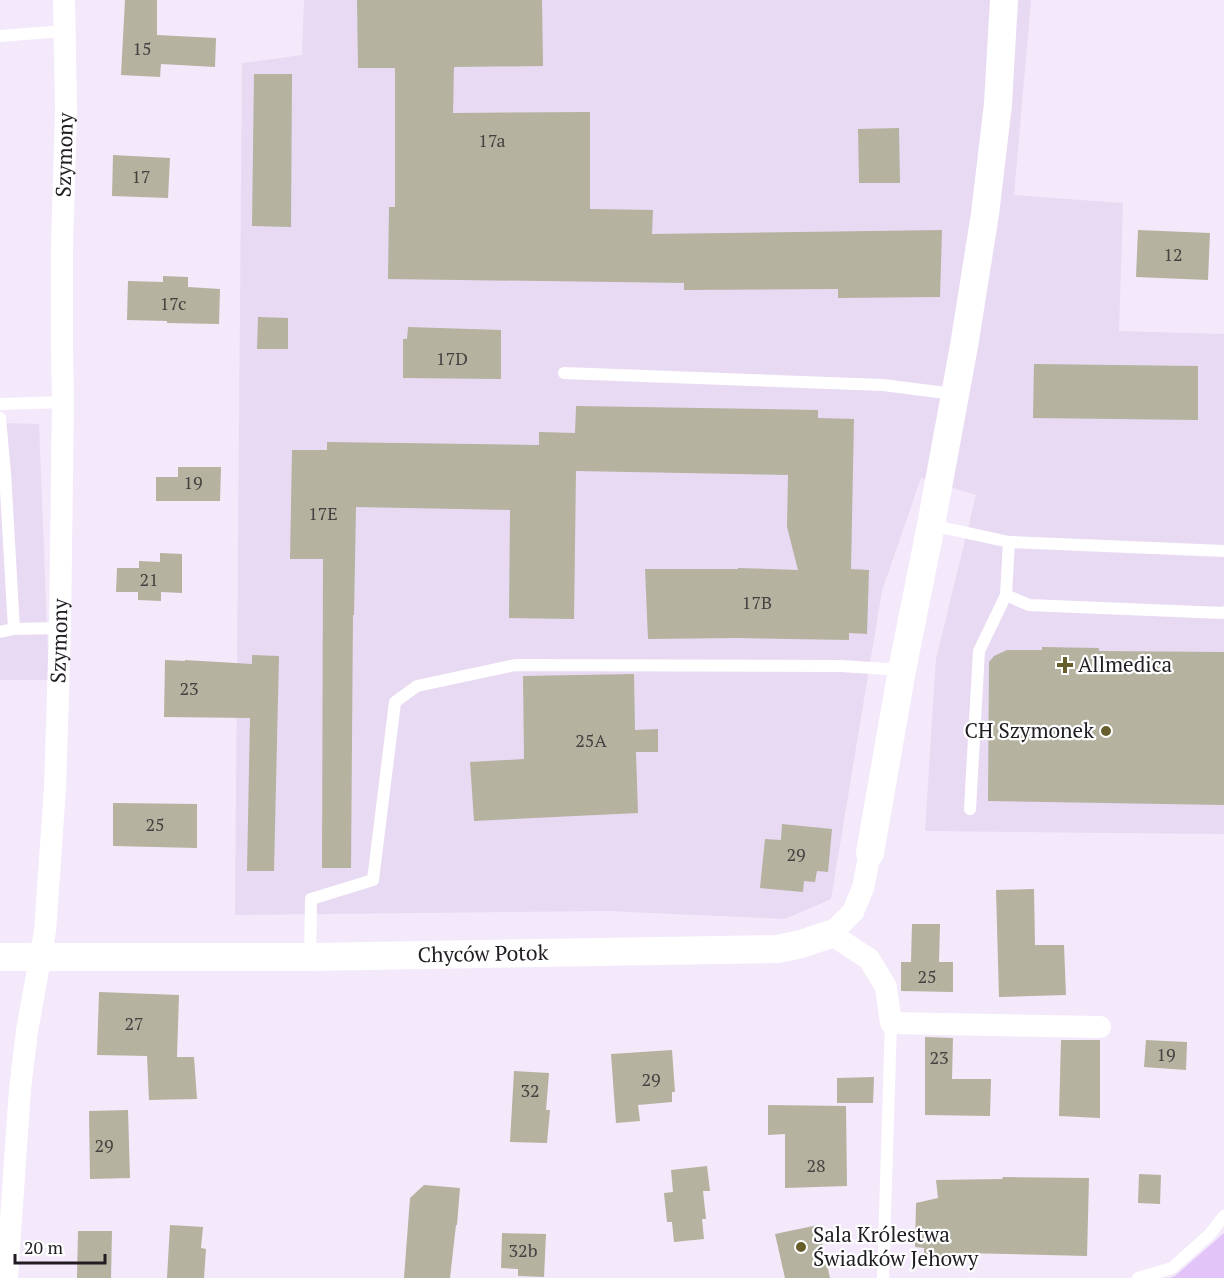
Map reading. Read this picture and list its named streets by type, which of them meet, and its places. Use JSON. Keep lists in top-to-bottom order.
{
  "streets": {
    "street": ["Szymony", "Chyców Potok"]
  },
  "crossings": [
    ["Szymony", "Chyców Potok"]
  ],
  "places": {
    "health": ["Allmedica"],
    "other": ["CH Szymonek", "Sala Królestwa Świadków Jehowy"]
  },
  "house_numbers": [
    "15",
    "17a",
    "17",
    "12",
    "17c",
    "17D",
    "19",
    "17E",
    "21",
    "17B",
    "23",
    "25A",
    "25",
    "29",
    "25",
    "27",
    "19",
    "23",
    "29",
    "32",
    "29",
    "28",
    "32b"
  ],
  "scale_bar": "20 m"
}
